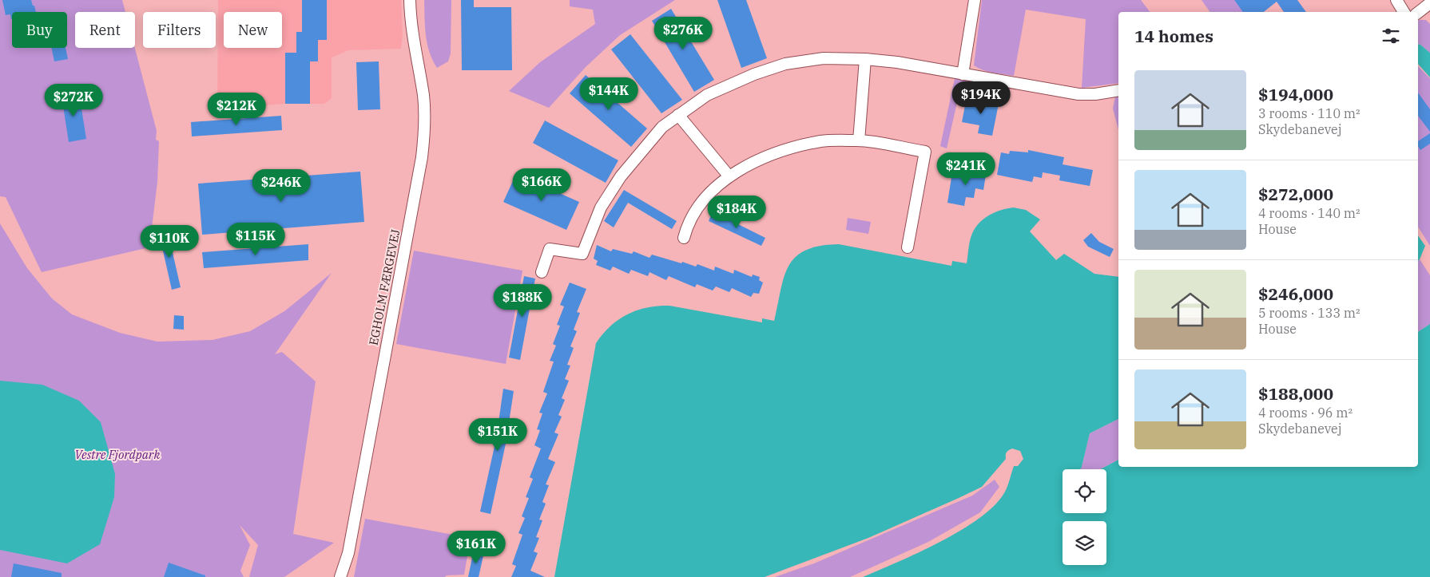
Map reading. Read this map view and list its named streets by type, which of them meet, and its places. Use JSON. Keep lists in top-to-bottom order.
{
  "streets": {
    "street": ["EGHOLM FÆRGEVEJ"]
  },
  "parks": ["Vestre Fjordpark"],
  "page": {
    "chip": [
      "Buy",
      "Rent",
      "Filters",
      "New"
    ],
    "heading": "14 homes",
    "price": [
      "$276K",
      "$144K",
      "$194K",
      "$272K",
      "$212K",
      "$241K",
      "$166K",
      "$246K",
      "$184K",
      "$115K",
      "$110K",
      "$188K",
      "$151K",
      "$161K"
    ],
    "list": [
      {
        "name": "$194,000",
        "note": "3 rooms · 110 m² · Skydebanevej"
      },
      {
        "name": "$272,000",
        "note": "4 rooms · 140 m² · House"
      },
      {
        "name": "$246,000",
        "note": "5 rooms · 133 m² · House"
      },
      {
        "name": "$188,000",
        "note": "4 rooms · 96 m² · Skydebanevej"
      }
    ]
  }
}
